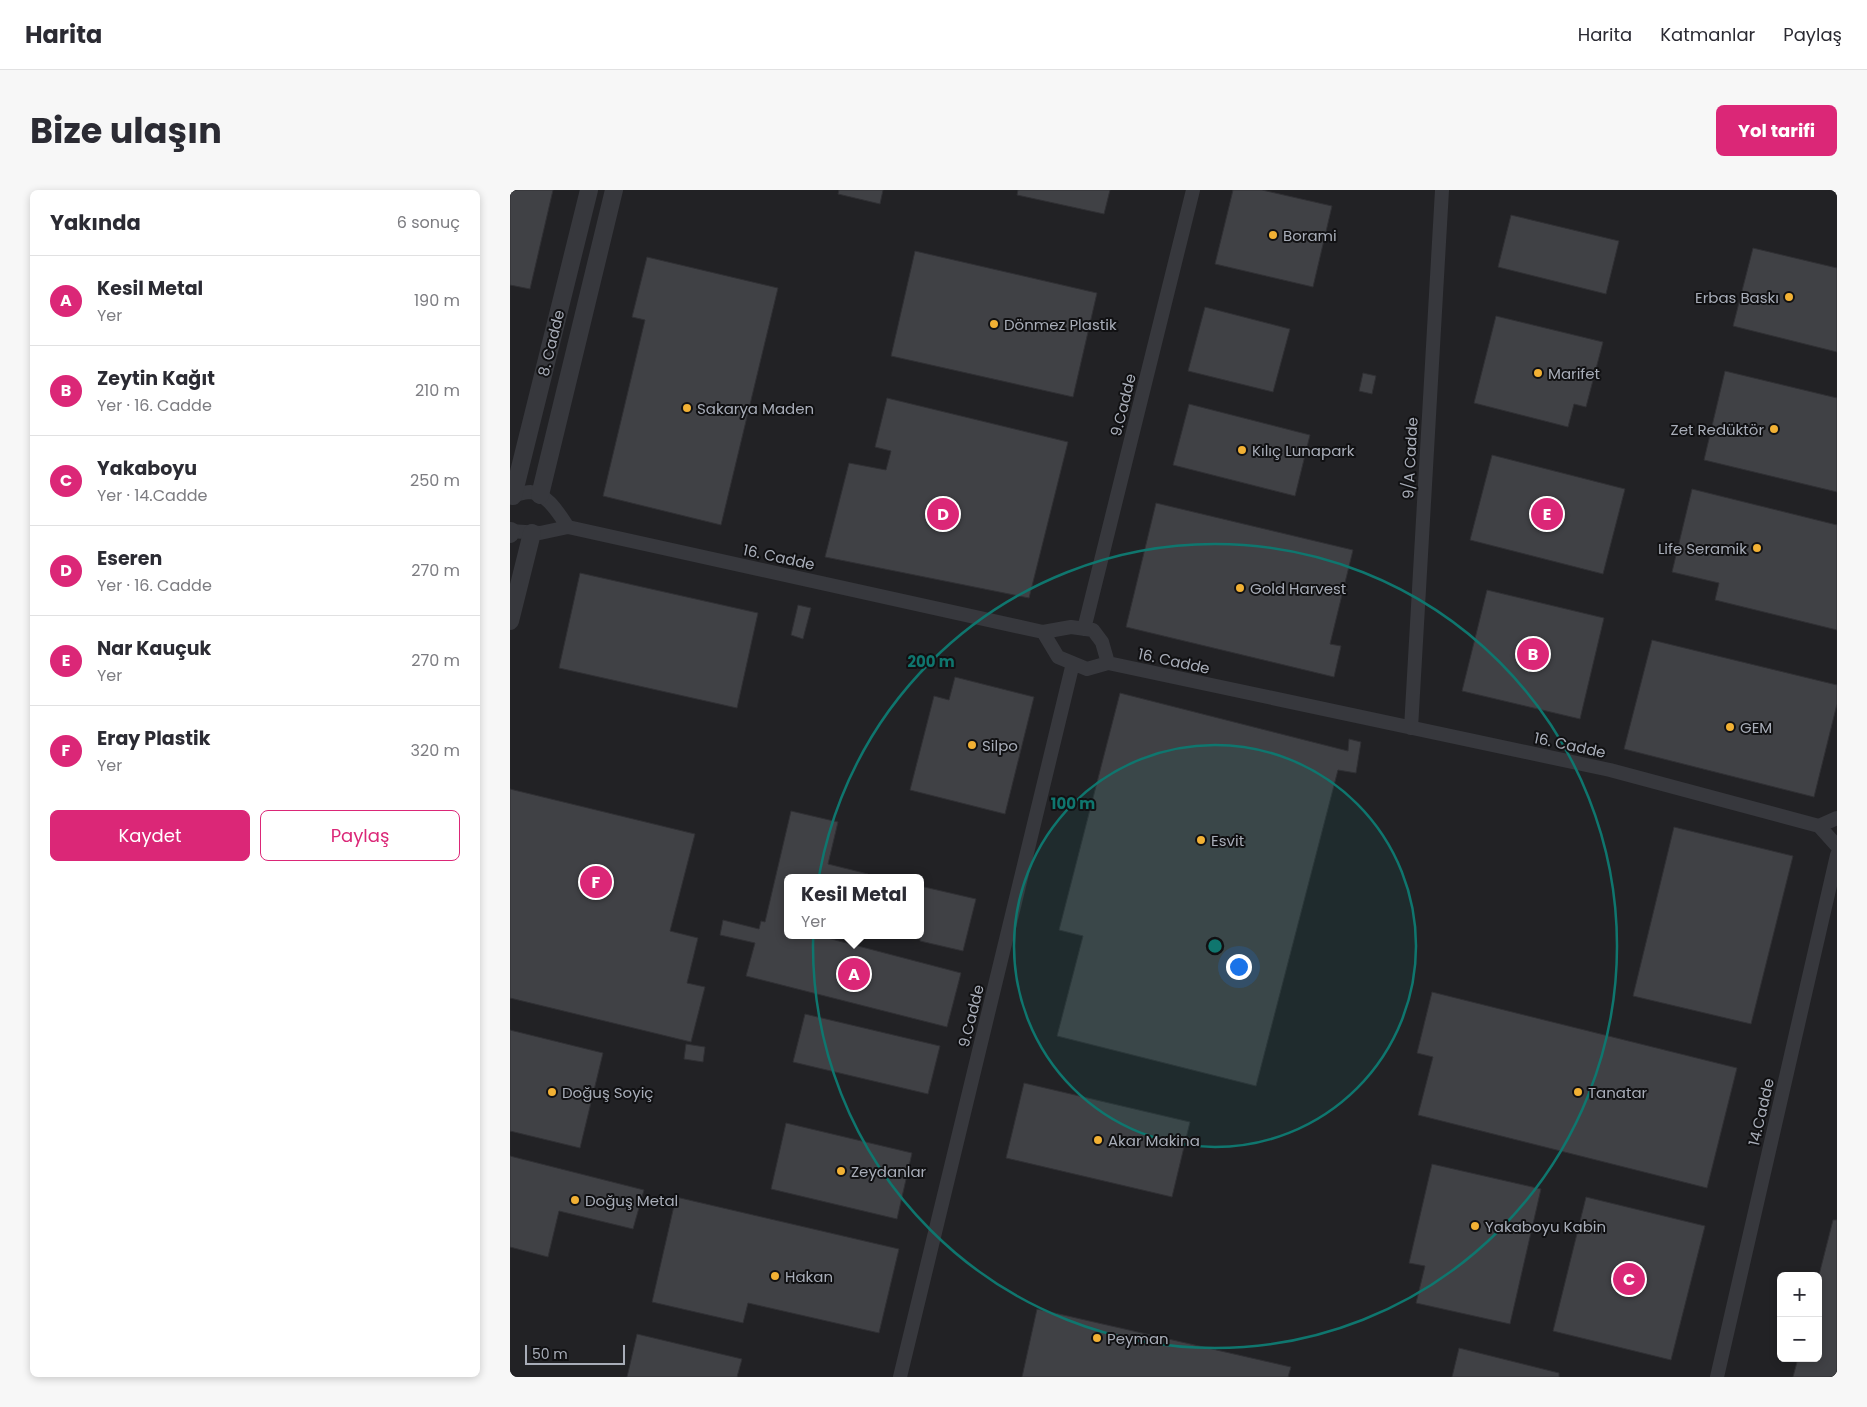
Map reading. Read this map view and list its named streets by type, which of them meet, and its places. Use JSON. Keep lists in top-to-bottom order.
{
  "streets": {
    "street": [
      "8. Cadde",
      "9.Cadde",
      "9/A Cadde",
      "16. Cadde",
      "14.Cadde"
    ]
  },
  "crossings": [
    ["9.Cadde", "16. Cadde"],
    ["9/A Cadde", "16. Cadde"]
  ],
  "places": [
    "Borami",
    "Erbas Baskı",
    "Dönmez Plastik",
    "Marifet",
    "Sakarya Maden",
    "Zet Redüktör",
    "Kılıç Lunapark",
    "Life Seramik",
    "Gold Harvest",
    "GEM",
    "Silpo",
    "Esvit",
    "Doğuş Soyiç",
    "Tanatar",
    "Akar Makina",
    "Zeydanlar",
    "Doğuş Metal",
    "Yakaboyu Kabin",
    "Hakan",
    "Peyman"
  ],
  "scale_bar": "50 m",
  "page": {
    "header": "Harita",
    "nav": ["Harita", "Katmanlar", "Paylaş"],
    "title": "Bize ulaşın",
    "buttons": [
      "Yol tarifi",
      ["Kaydet", "Paylaş"]
    ],
    "heading": ["Yakında", "6 sonuç"],
    "list": [
      {
        "mark": "A",
        "name": "Kesil Metal",
        "note": "Yer",
        "value": "190 m"
      },
      {
        "mark": "B",
        "name": "Zeytin Kağıt",
        "note": "Yer · 16. Cadde",
        "value": "210 m"
      },
      {
        "mark": "C",
        "name": "Yakaboyu",
        "note": "Yer · 14.Cadde",
        "value": "250 m"
      },
      {
        "mark": "D",
        "name": "Eseren",
        "note": "Yer · 16. Cadde",
        "value": "270 m"
      },
      {
        "mark": "E",
        "name": "Nar Kauçuk",
        "note": "Yer",
        "value": "270 m"
      },
      {
        "mark": "F",
        "name": "Eray Plastik",
        "note": "Yer",
        "value": "320 m"
      }
    ],
    "pins": [
      "D",
      "E",
      "B",
      "F",
      "A",
      "C"
    ],
    "popup": ["Kesil Metal", "Yer"],
    "map_buttons": ["+", "−"],
    "scale": "50 m"
  },
  "rings": ["200 m", "100 m"]
}
